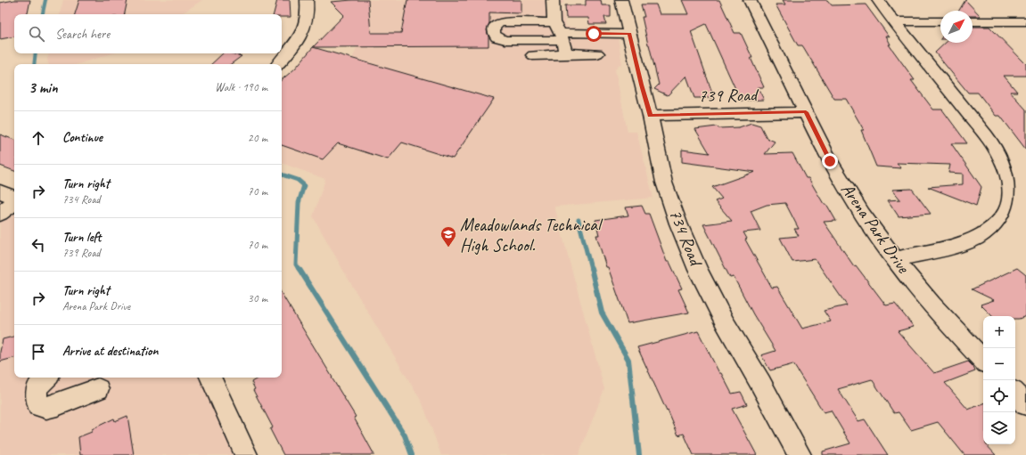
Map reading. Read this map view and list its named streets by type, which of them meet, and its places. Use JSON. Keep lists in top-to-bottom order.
{
  "streets": {
    "street": ["739 Road", "Arena Park Drive", "734 Road"]
  },
  "crossings": [
    ["739 Road", "Arena Park Drive"],
    ["739 Road", "734 Road"]
  ],
  "places": {
    "school or university": ["Meadowlands Technical High School."]
  },
  "north": "top right",
  "page": {
    "search": "Search here",
    "heading": ["3 min", "Walk · 190 m"],
    "list": [
      ["Continue", "20 m"],
      ["Turn right", "734 Road", "70 m"],
      ["Turn left", "739 Road", "70 m"],
      ["Turn right", "Arena Park Drive", "30 m"],
      "Arrive at destination"
    ],
    "map_buttons": ["+", "−"]
  }
}
